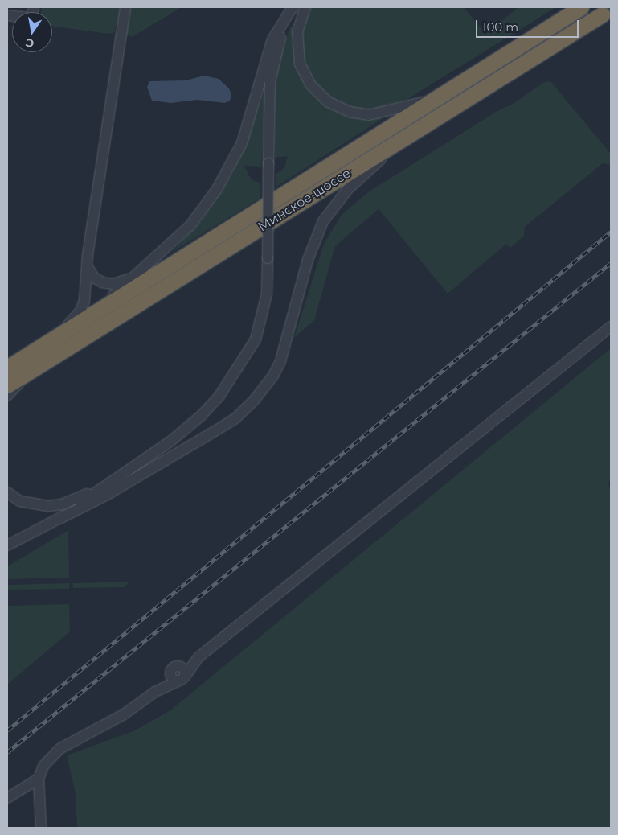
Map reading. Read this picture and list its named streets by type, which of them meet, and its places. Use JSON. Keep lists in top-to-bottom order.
{
  "streets": {
    "highway": ["Минское шоссе"]
  },
  "scale_bar": "100 m",
  "north": "bottom"
}
